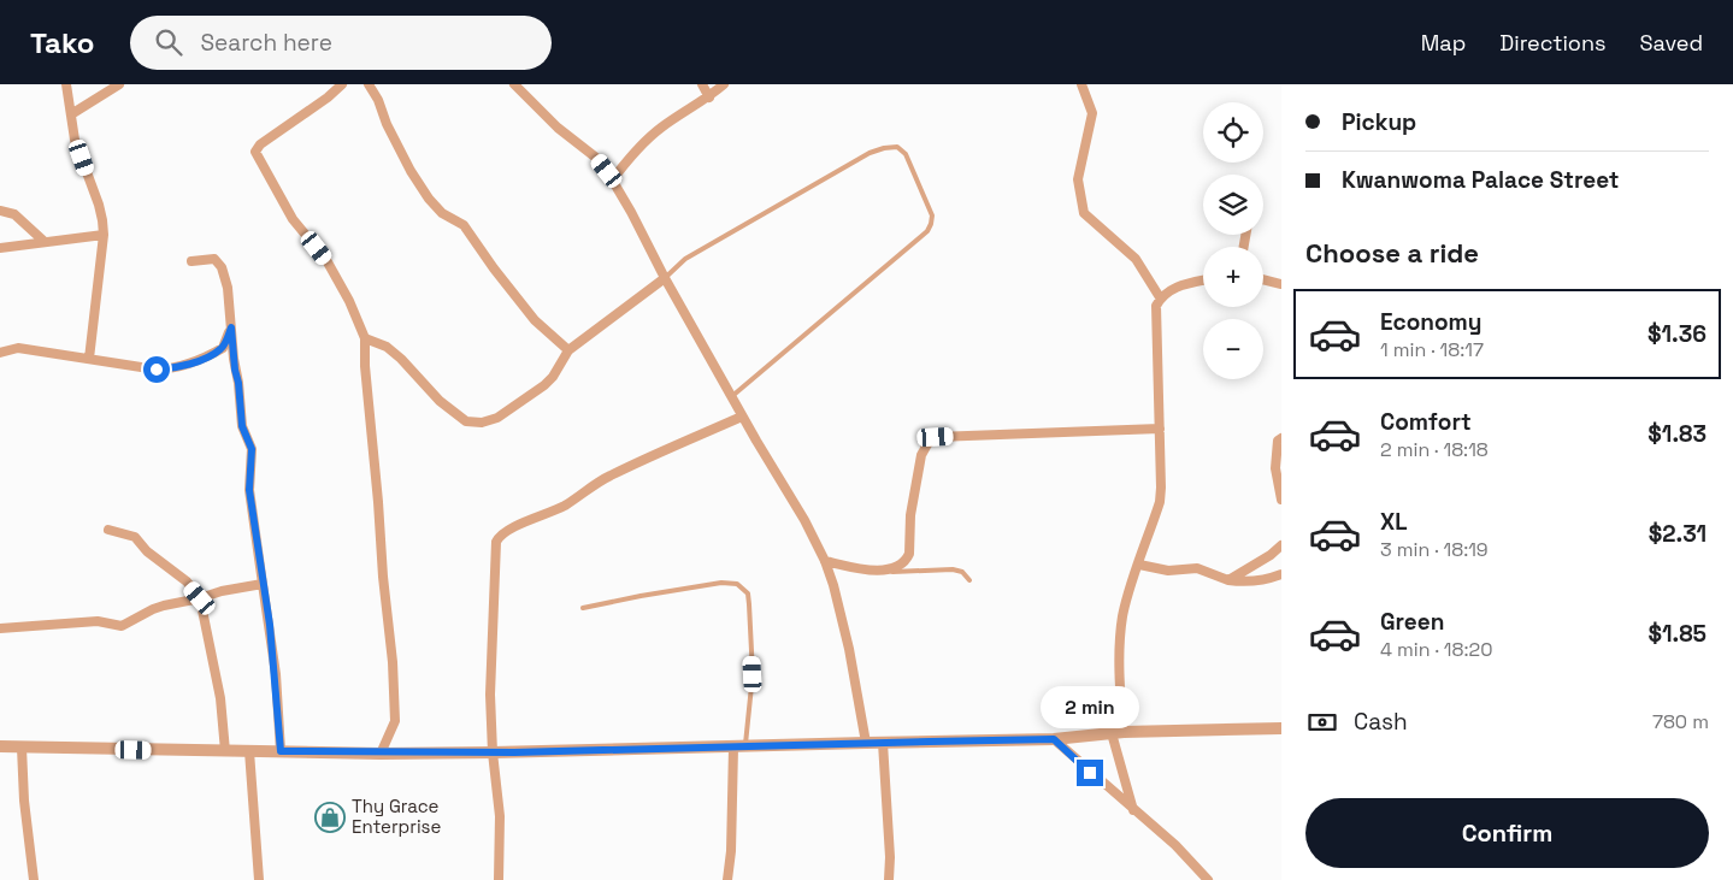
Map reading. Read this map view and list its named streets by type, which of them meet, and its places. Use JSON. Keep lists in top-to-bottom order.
{
  "places": {
    "shop": ["Thy Grace Enterprise"]
  },
  "page": {
    "header": "Tako",
    "search": "Search here",
    "nav": ["Map", "Directions", "Saved"],
    "banner": ["Pickup", "Kwanwoma Palace Street"],
    "map_buttons": ["+", "−"],
    "heading": "Choose a ride",
    "list": [
      {
        "name": "Economy",
        "note": "1 min · 18:17",
        "value": "$1.36"
      },
      {
        "name": "Comfort",
        "note": "2 min · 18:18",
        "value": "$1.83"
      },
      {
        "name": "XL",
        "note": "3 min · 18:19",
        "value": "$2.31"
      },
      {
        "name": "Green",
        "note": "4 min · 18:20",
        "value": "$1.85"
      }
    ],
    "bubble": "2 min",
    "pay": ["Cash", "780 m"],
    "buttons": "Confirm"
  }
}
